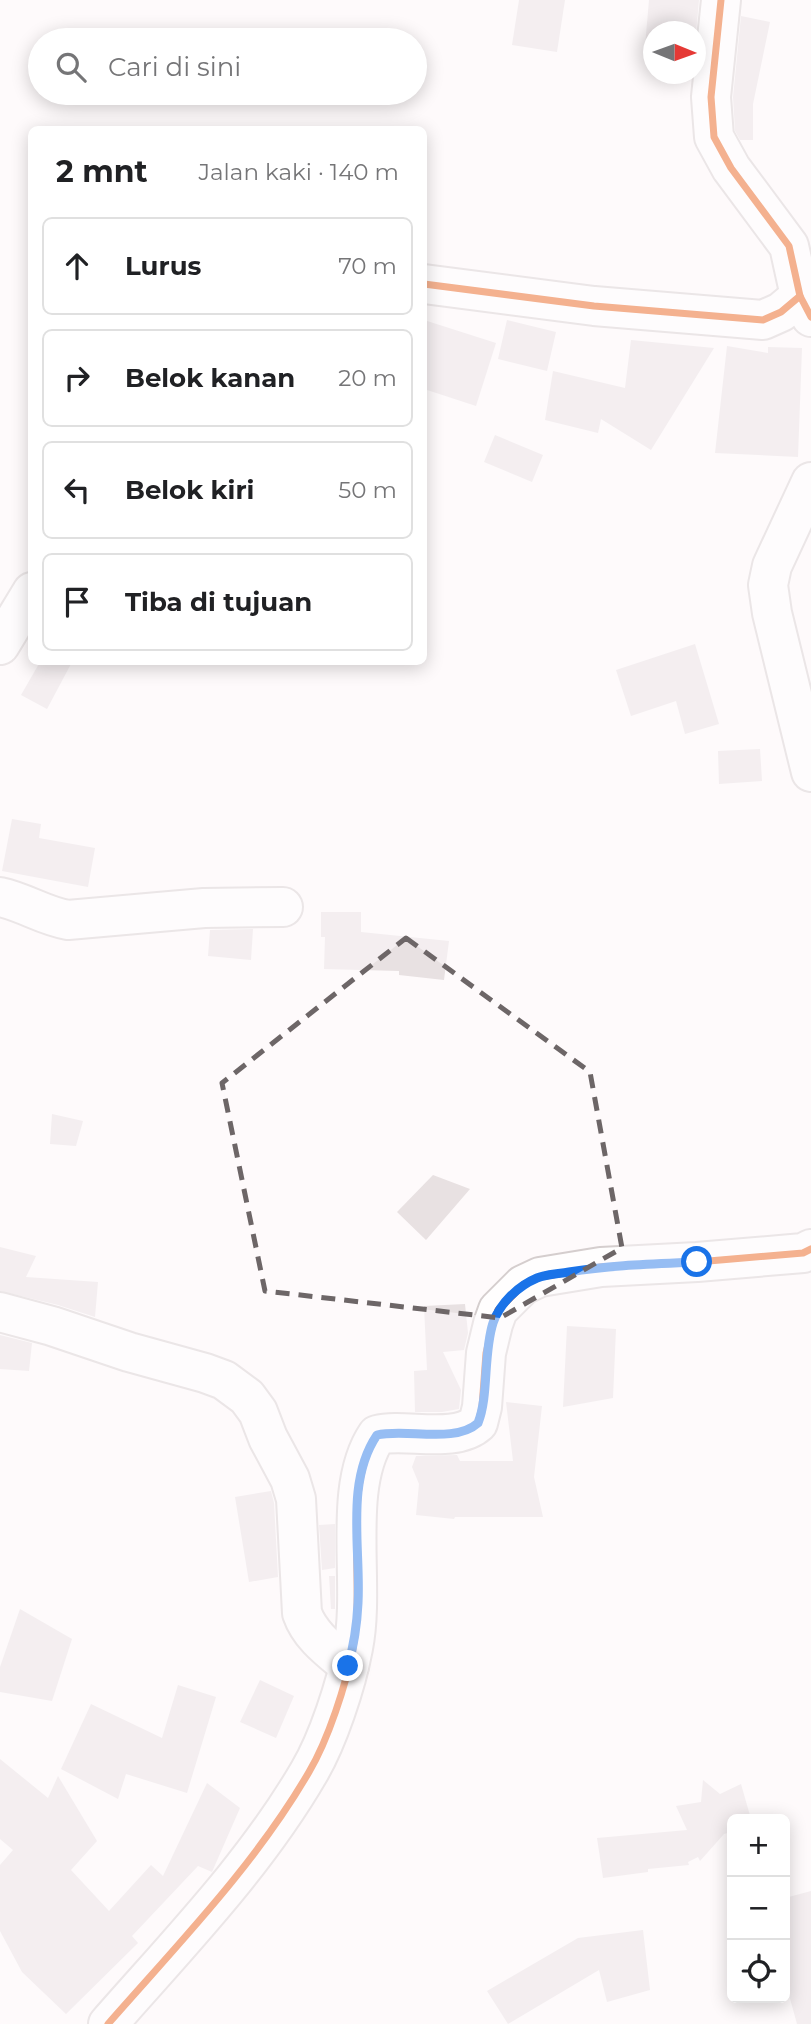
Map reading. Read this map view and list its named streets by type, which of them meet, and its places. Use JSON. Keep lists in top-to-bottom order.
{
  "north": "right",
  "page": {
    "search": "Cari di sini",
    "heading": ["2 mnt", "Jalan kaki · 140 m"],
    "list": [
      ["Lurus", "70 m"],
      ["Belok kanan", "20 m"],
      ["Belok kiri", "50 m"],
      "Tiba di tujuan"
    ],
    "map_buttons": ["+", "−"]
  }
}
